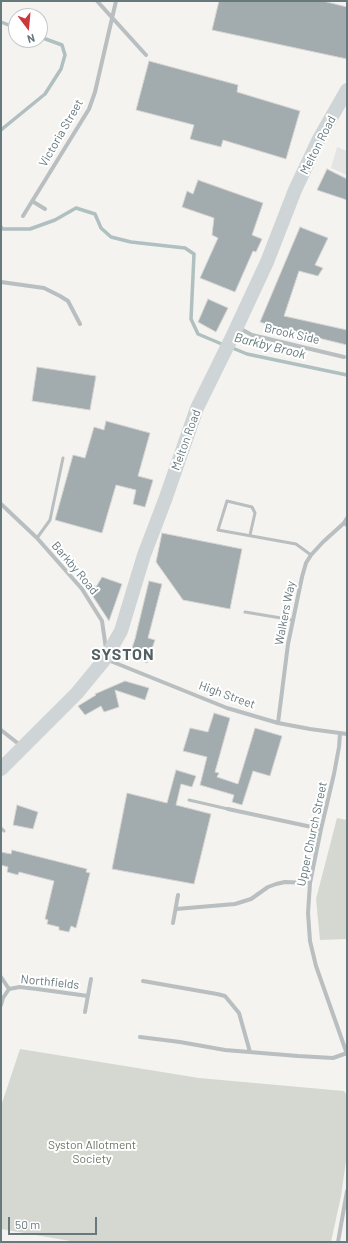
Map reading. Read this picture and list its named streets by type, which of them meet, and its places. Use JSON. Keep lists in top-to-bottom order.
{
  "streets": {
    "street": [
      "Victoria Street",
      "Melton Road",
      "Brook Side",
      "Barkby Road",
      "Walkers Way",
      "High Street",
      "Upper Church Street",
      "Northfields"
    ]
  },
  "crossings": [
    ["Melton Road", "Brook Side"],
    ["Melton Road", "Barkby Road"],
    ["Melton Road", "High Street"],
    ["Barkby Road", "High Street"],
    ["Walkers Way", "High Street"],
    ["High Street", "Upper Church Street"]
  ],
  "districts": ["SYSTON"],
  "water": ["Barkby Brook"],
  "parks": ["Syston Allotment Society"],
  "scale_bar": "50 m",
  "north": "bottom"
}
